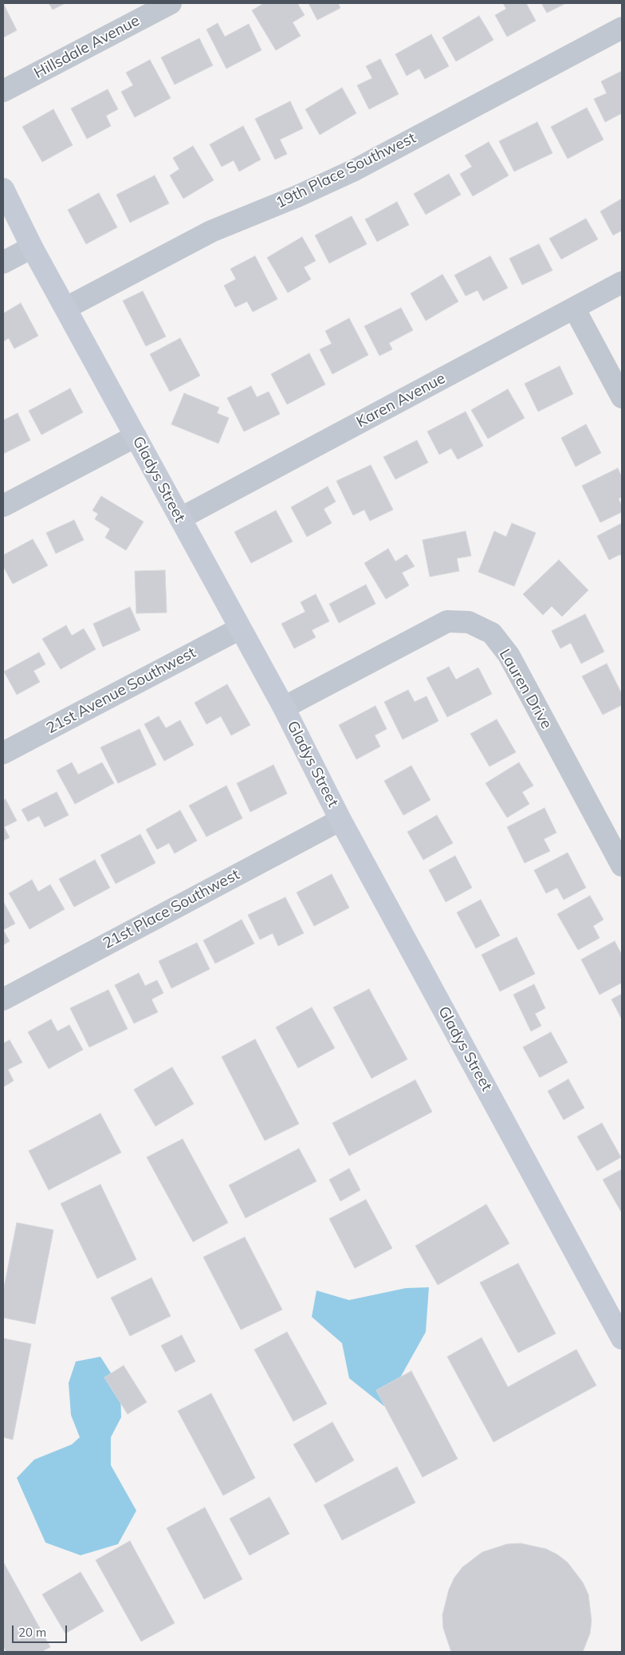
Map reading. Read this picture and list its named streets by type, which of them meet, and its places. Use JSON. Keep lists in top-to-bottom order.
{
  "streets": {
    "street": [
      "Hillsdale Avenue",
      "19th Place Southwest",
      "Karen Avenue",
      "Gladys Street",
      "Lauren Drive",
      "21st Avenue Southwest",
      "21st Place Southwest"
    ]
  },
  "crossings": [
    ["19th Place Southwest", "Gladys Street"],
    ["Karen Avenue", "Gladys Street"],
    ["Gladys Street", "Lauren Drive"],
    ["Gladys Street", "21st Avenue Southwest"],
    ["Gladys Street", "21st Place Southwest"]
  ],
  "scale_bar": "20 m"
}
